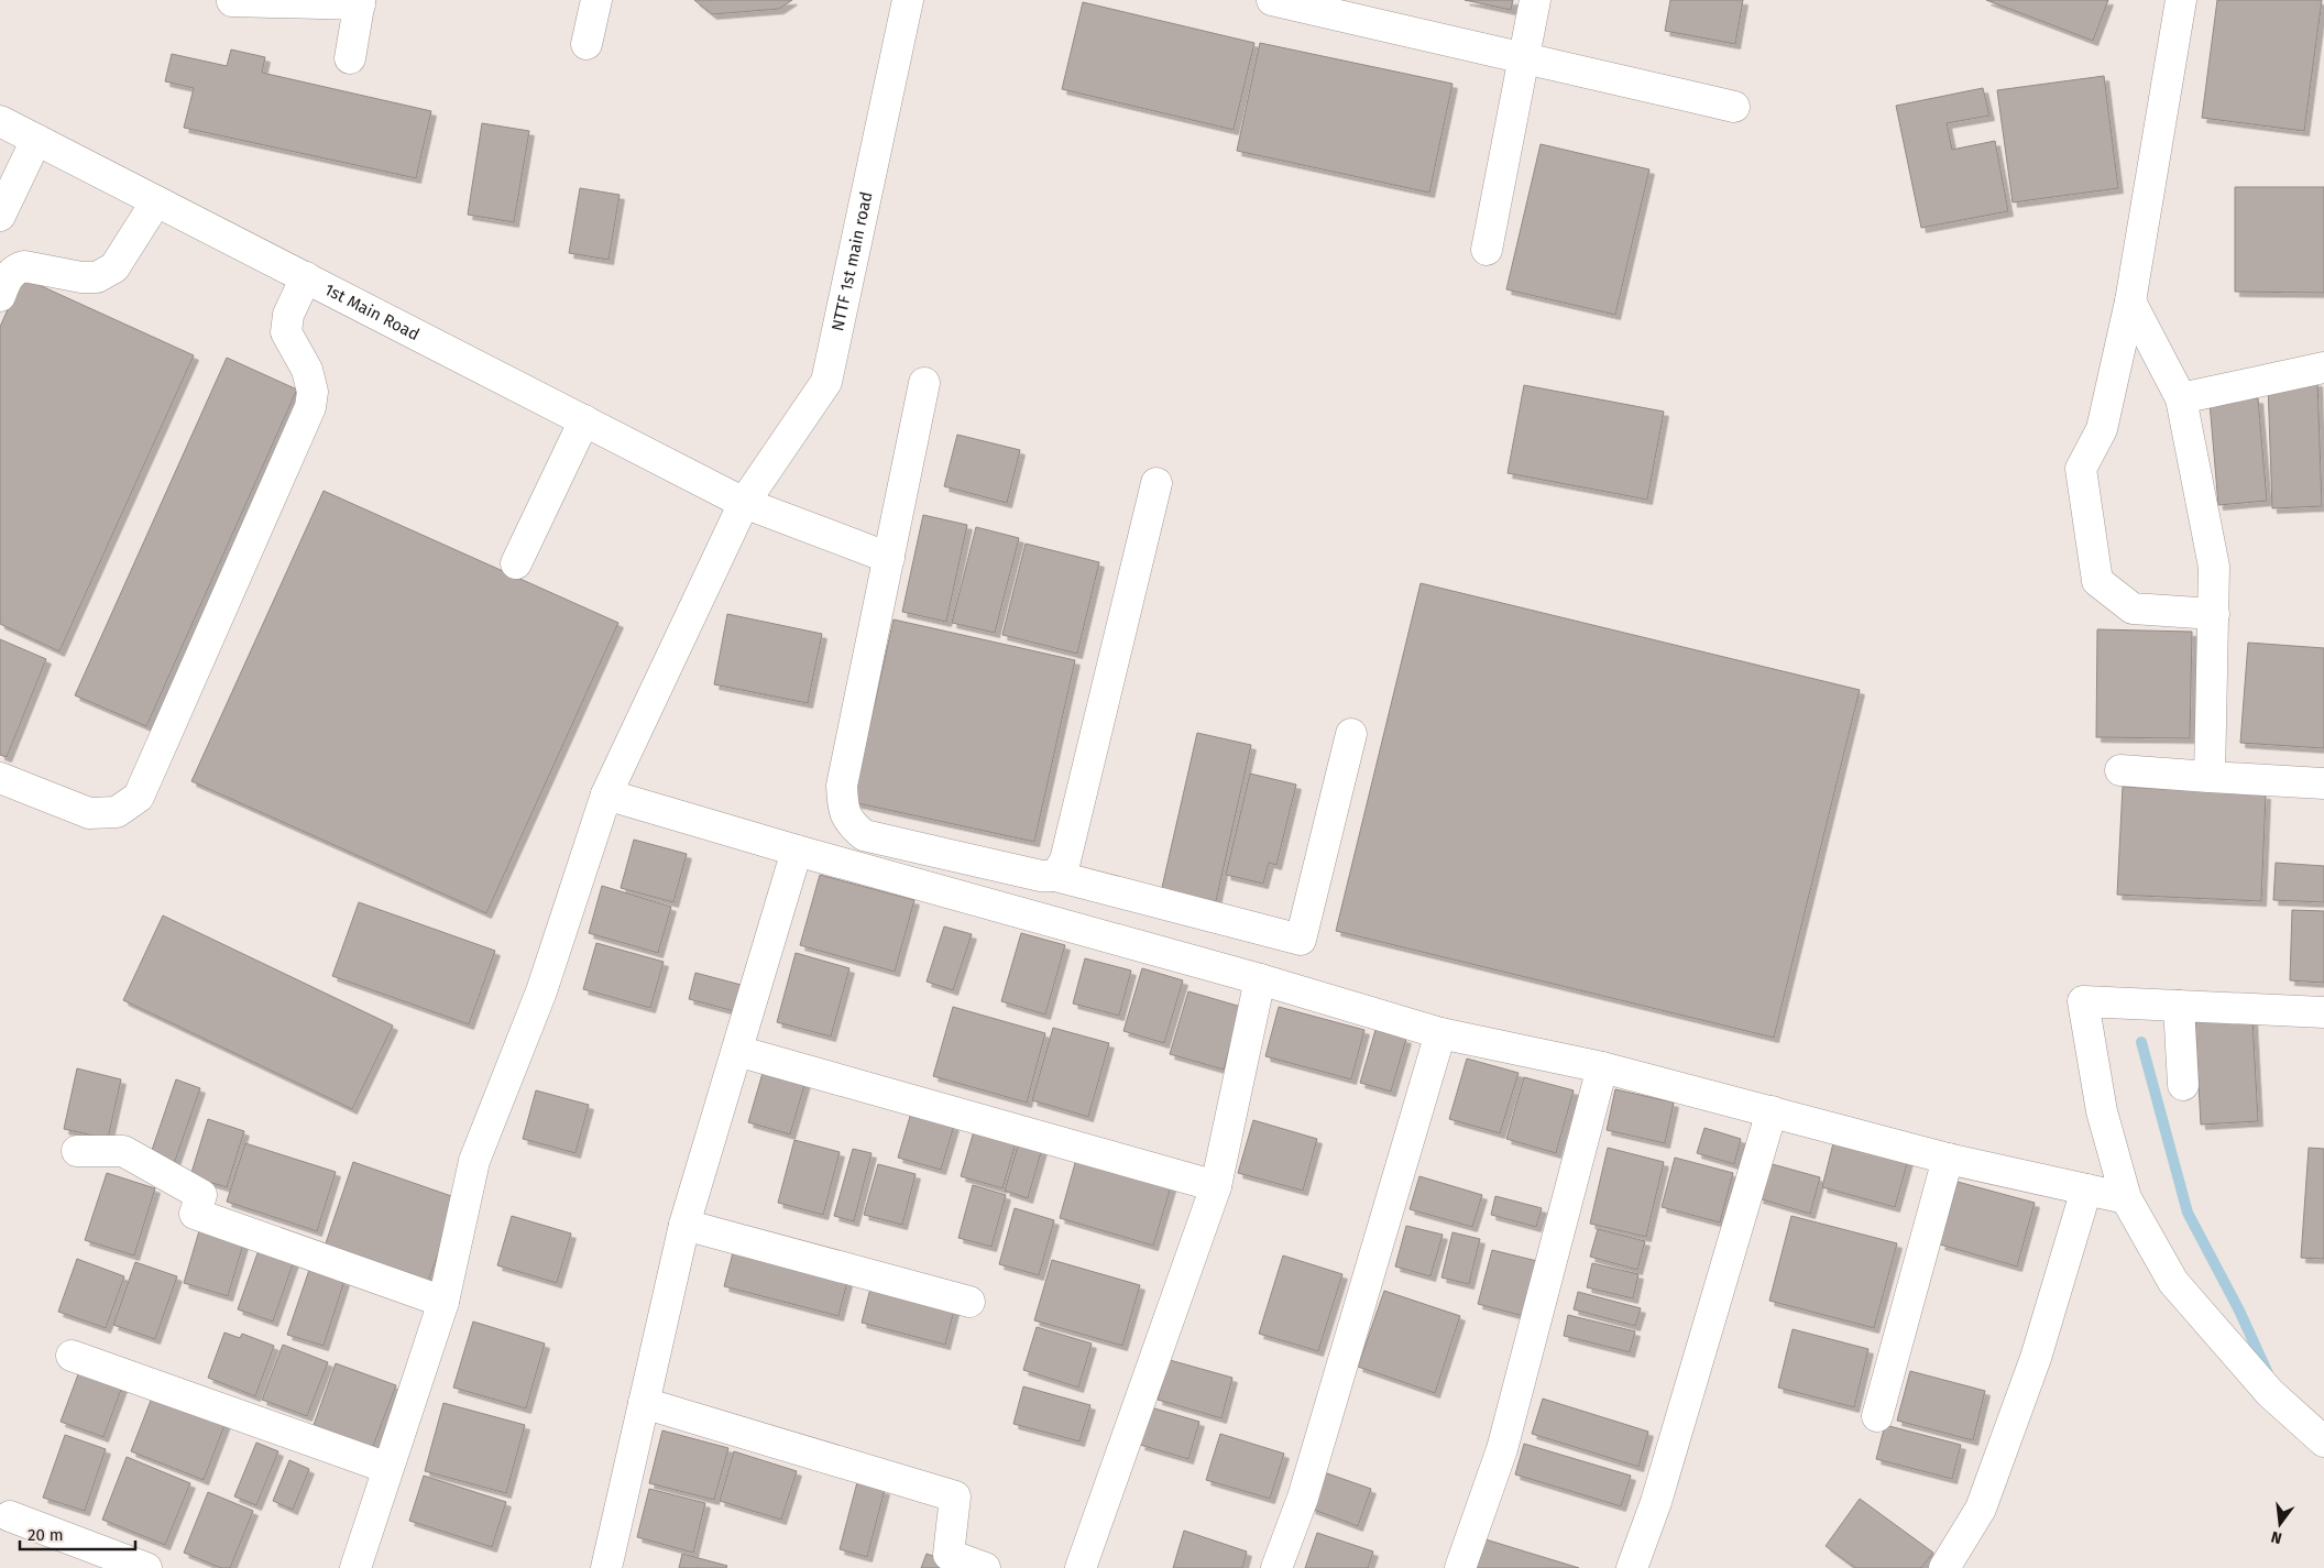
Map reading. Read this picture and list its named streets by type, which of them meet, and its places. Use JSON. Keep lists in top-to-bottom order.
{
  "streets": {
    "street": ["NTTF 1st main road", "1st Main Road"]
  },
  "crossings": [
    ["NTTF 1st main road", "1st Main Road"]
  ],
  "scale_bar": "20 m",
  "north": "bottom"
}
